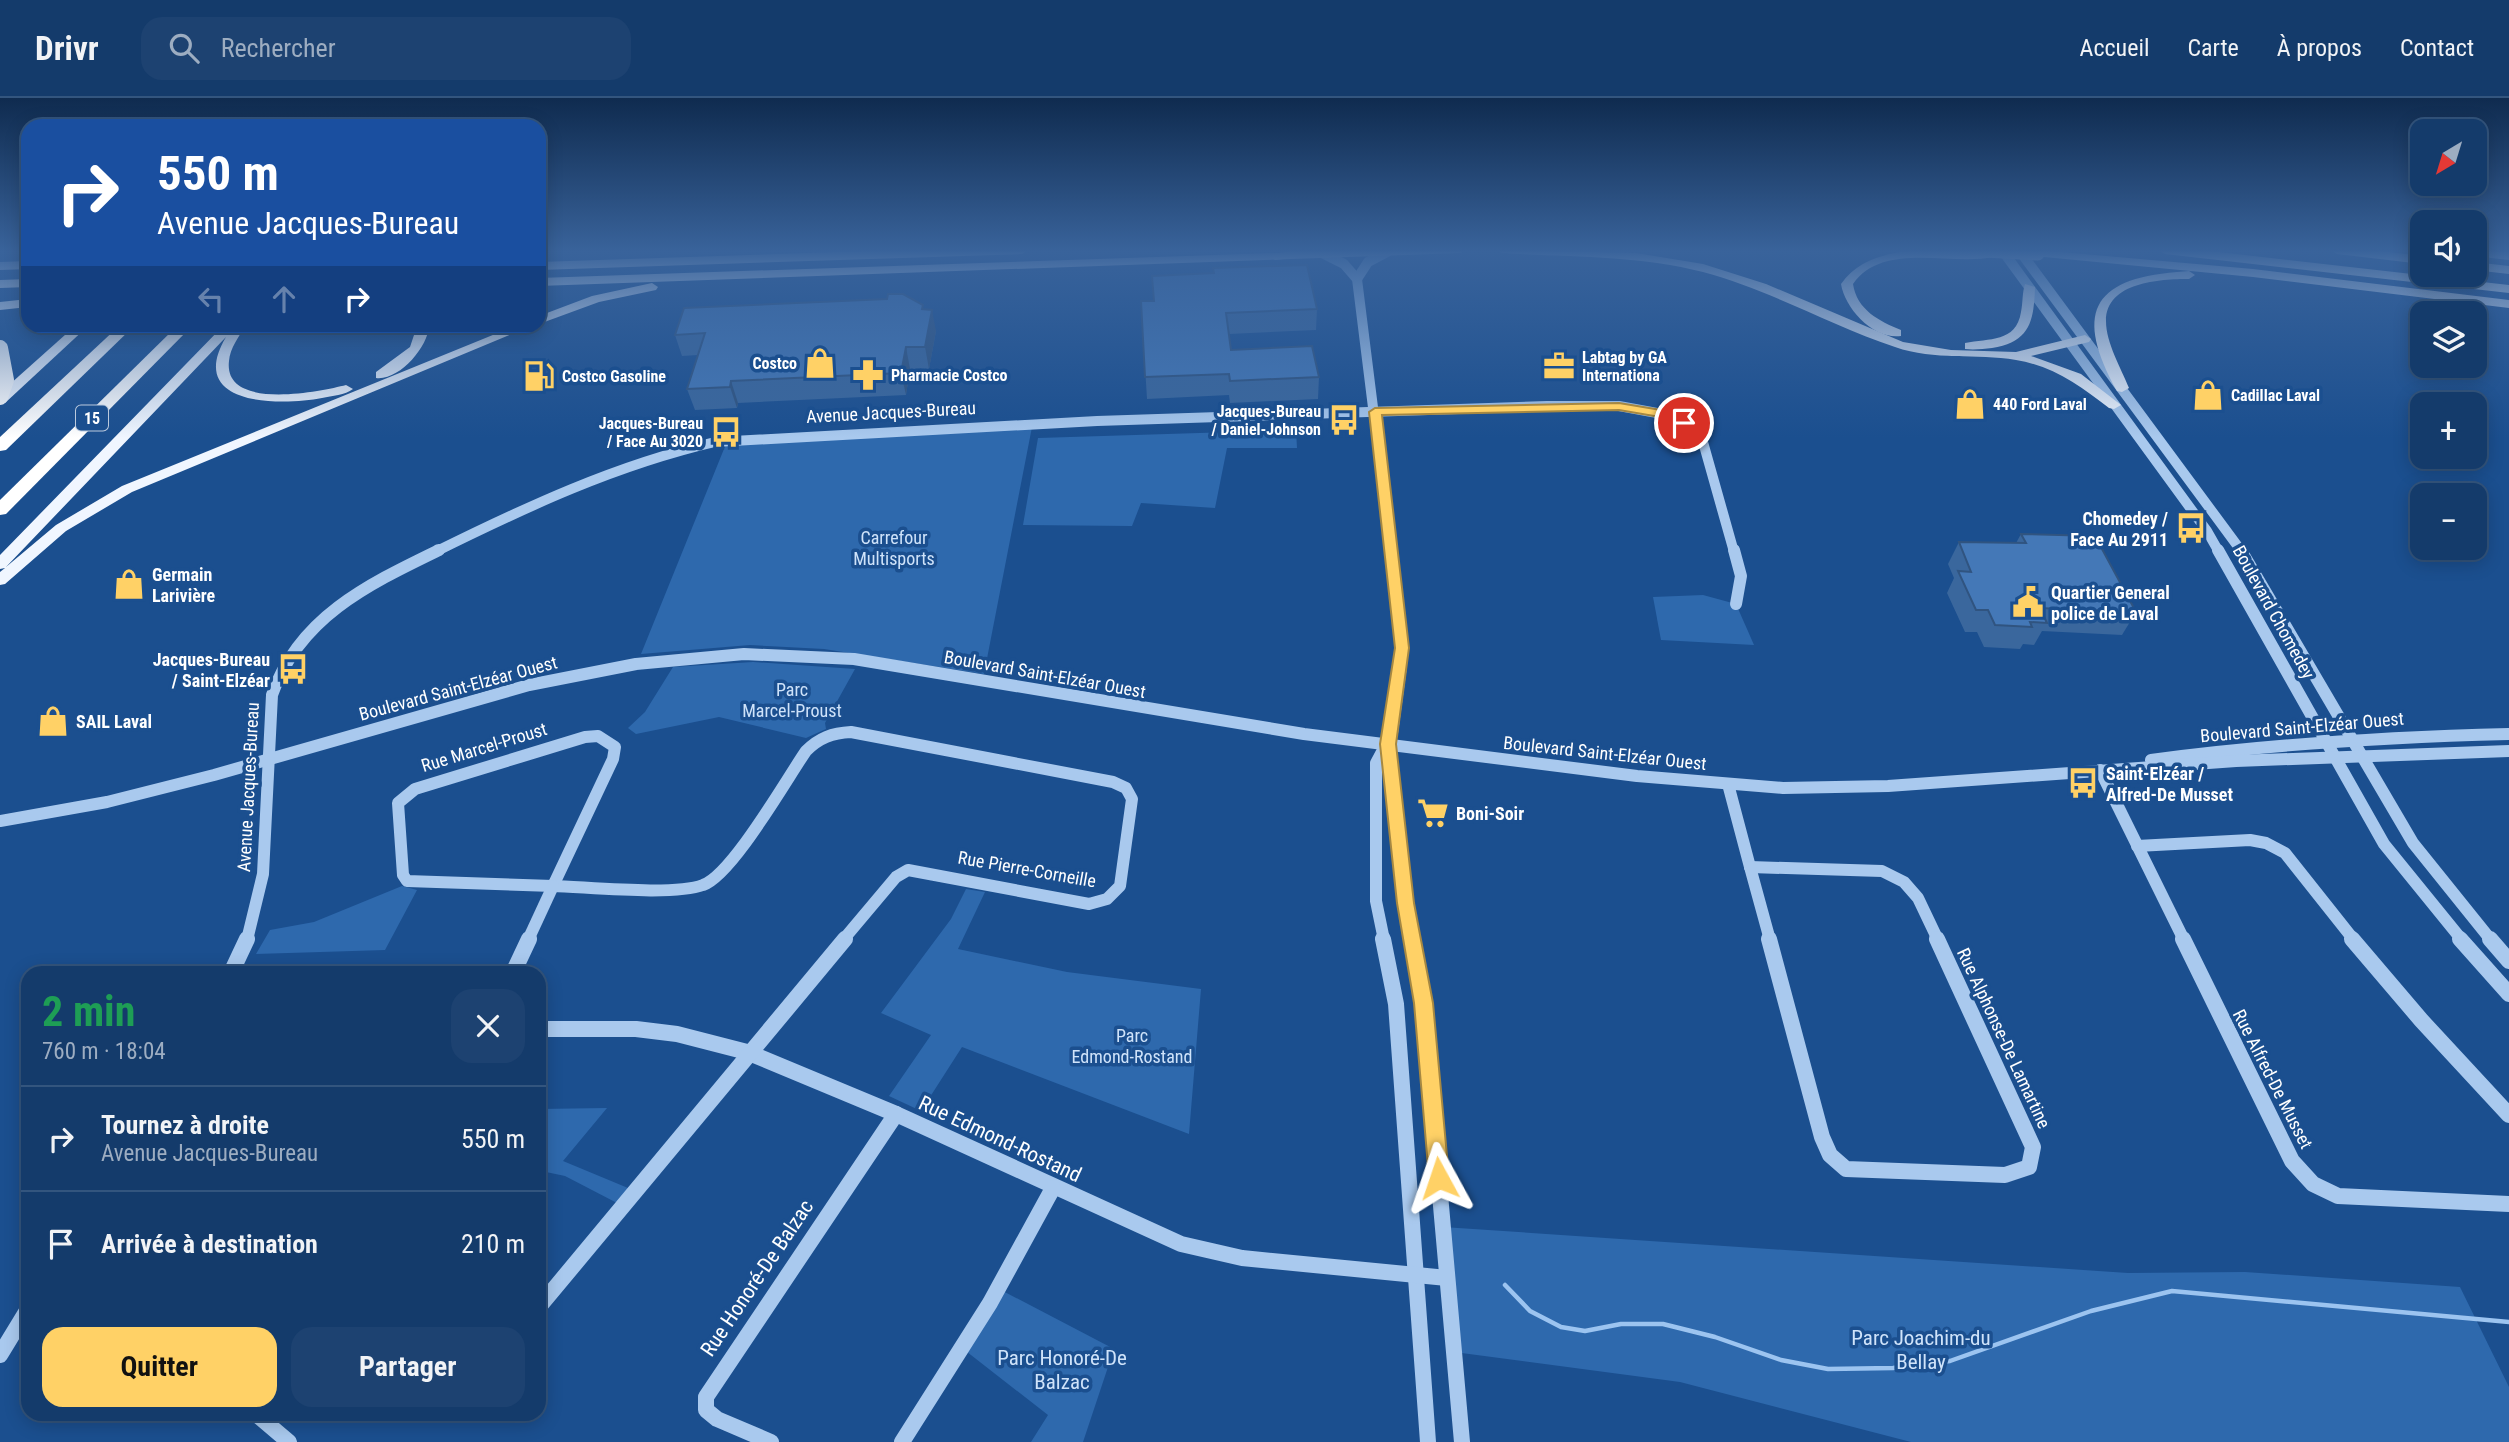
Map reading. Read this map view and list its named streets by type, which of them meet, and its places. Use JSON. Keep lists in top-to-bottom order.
{
  "streets": {
    "highway": ["15"],
    "street": [
      "Avenue Jacques-Bureau",
      "Boulevard Chomedey",
      "Boulevard Saint-Elzéar Ouest",
      "Rue Marcel-Proust",
      "Rue Pierre-Corneille",
      "Rue Alphonse-De Lamartine",
      "Rue Alfred-De Musset",
      "Rue Edmond-Rostand",
      "Rue Honoré-De Balzac"
    ]
  },
  "crossings": [
    ["Avenue Jacques-Bureau", "Boulevard Saint-Elzéar Ouest"],
    ["Boulevard Chomedey", "Boulevard Saint-Elzéar Ouest"],
    ["Boulevard Saint-Elzéar Ouest", "Rue Alphonse-De Lamartine"],
    ["Boulevard Saint-Elzéar Ouest", "Rue Alfred-De Musset"],
    ["Rue Marcel-Proust", "Rue Pierre-Corneille"],
    ["Rue Pierre-Corneille", "Rue Edmond-Rostand"],
    ["Rue Edmond-Rostand", "Rue Honoré-De Balzac"]
  ],
  "parks": [
    "Carrefour Multisports",
    "Parc Marcel-Proust",
    "Parc Edmond-Rostand",
    "Parc Joachim-du Bellay",
    "Parc Honoré-De Balzac"
  ],
  "places": {
    "shop": [
      "Costco",
      "Cadillac Laval",
      "440 Ford Laval",
      "Germain Larivière",
      "SAIL Laval"
    ],
    "office": ["Labtag by GA Internationa"],
    "pharmacy": ["Pharmacie Costco"],
    "fuel station": ["Costco Gasoline"],
    "bus stop": [
      "Jacques-Bureau / Daniel-Johnson",
      "Jacques-Bureau / Face Au 3020",
      "Chomedey / Face Au 2911",
      "Jacques-Bureau / Saint-Elzéar",
      "Saint-Elzéar / Alfred-De Musset"
    ],
    "public building": ["Quartier General police de Laval"],
    "supermarket": ["Boni-Soir"]
  },
  "north": "bottom left",
  "page": {
    "header": "Drivr",
    "search": "Rechercher",
    "nav": [
      "Accueil",
      "Carte",
      "À propos",
      "Contact"
    ],
    "map_buttons": ["+", "−"],
    "turn": ["550 m", "Avenue Jacques-Bureau"],
    "heading": ["2 min", "760 m · 18:04"],
    "list": [
      {
        "name": "Tournez à droite",
        "note": "Avenue Jacques-Bureau",
        "value": "550 m"
      },
      {
        "name": "Arrivée à destination",
        "value": "210 m"
      }
    ],
    "buttons": ["Quitter", "Partager"]
  }
}
